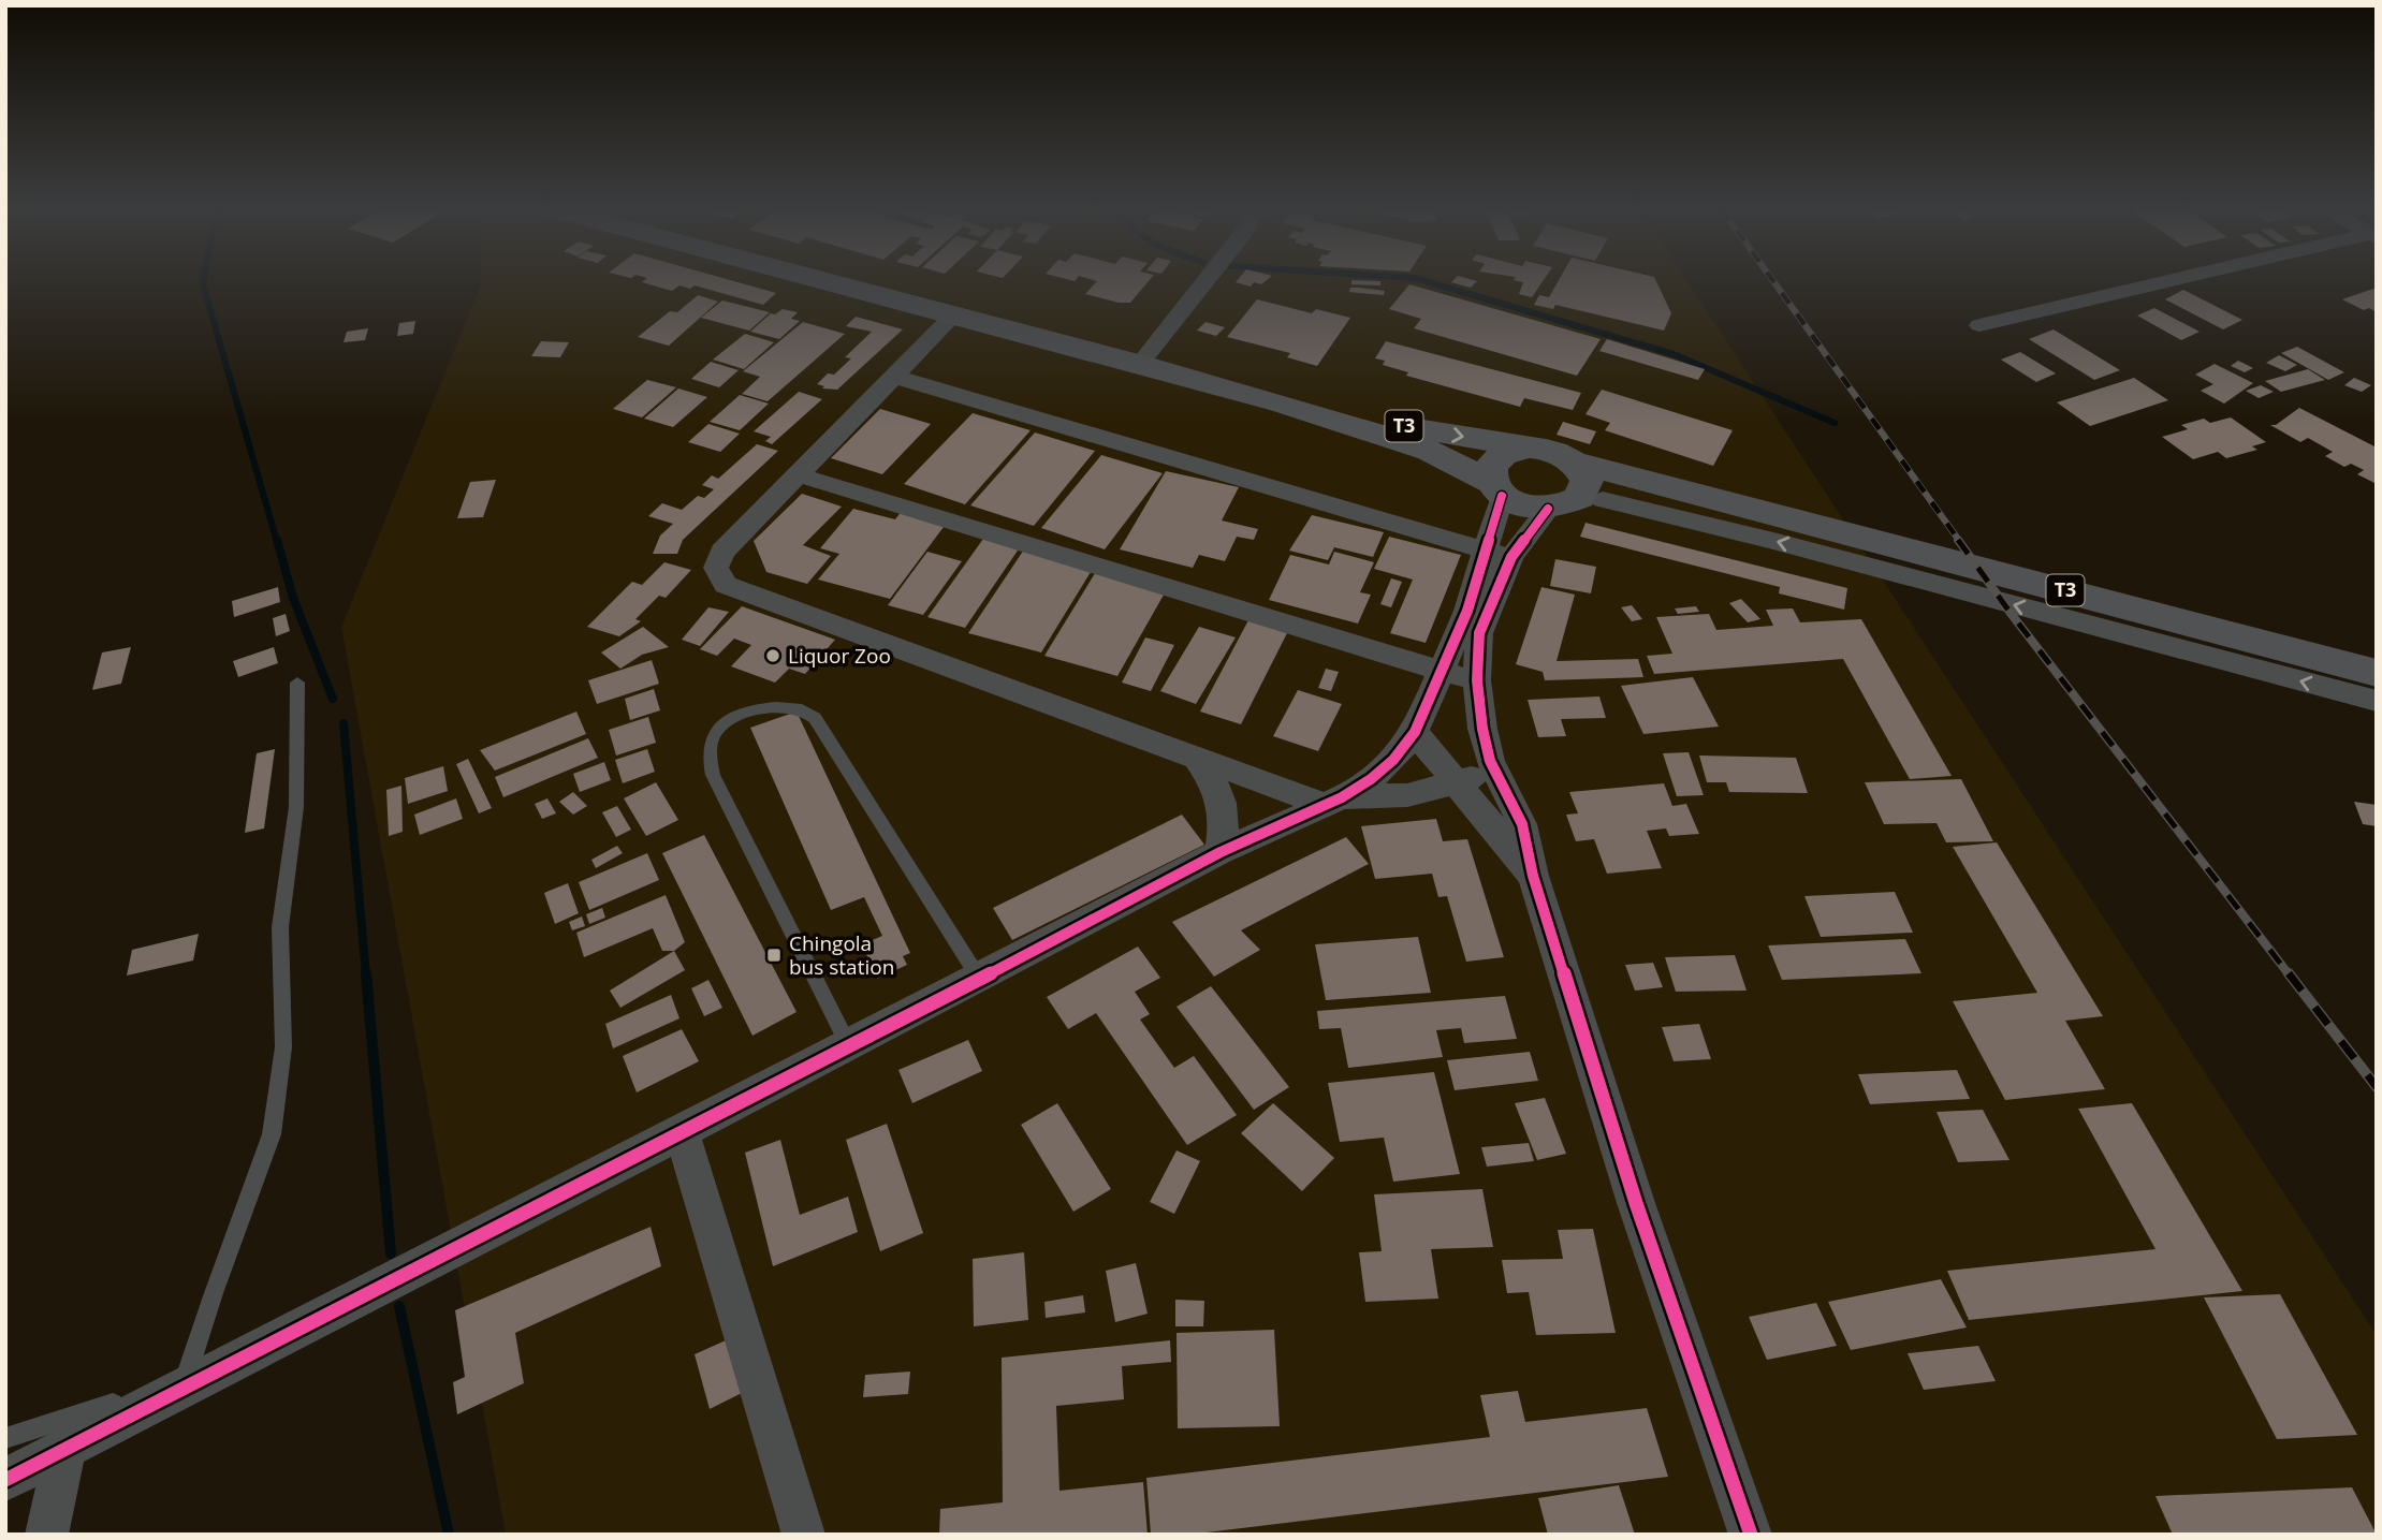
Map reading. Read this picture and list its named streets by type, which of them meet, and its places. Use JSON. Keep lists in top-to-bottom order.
{
  "streets": {
    "highway": ["T3"]
  },
  "places": {
    "other": ["Liquor Zoo"],
    "transit": ["Chingola bus station"]
  }
}
